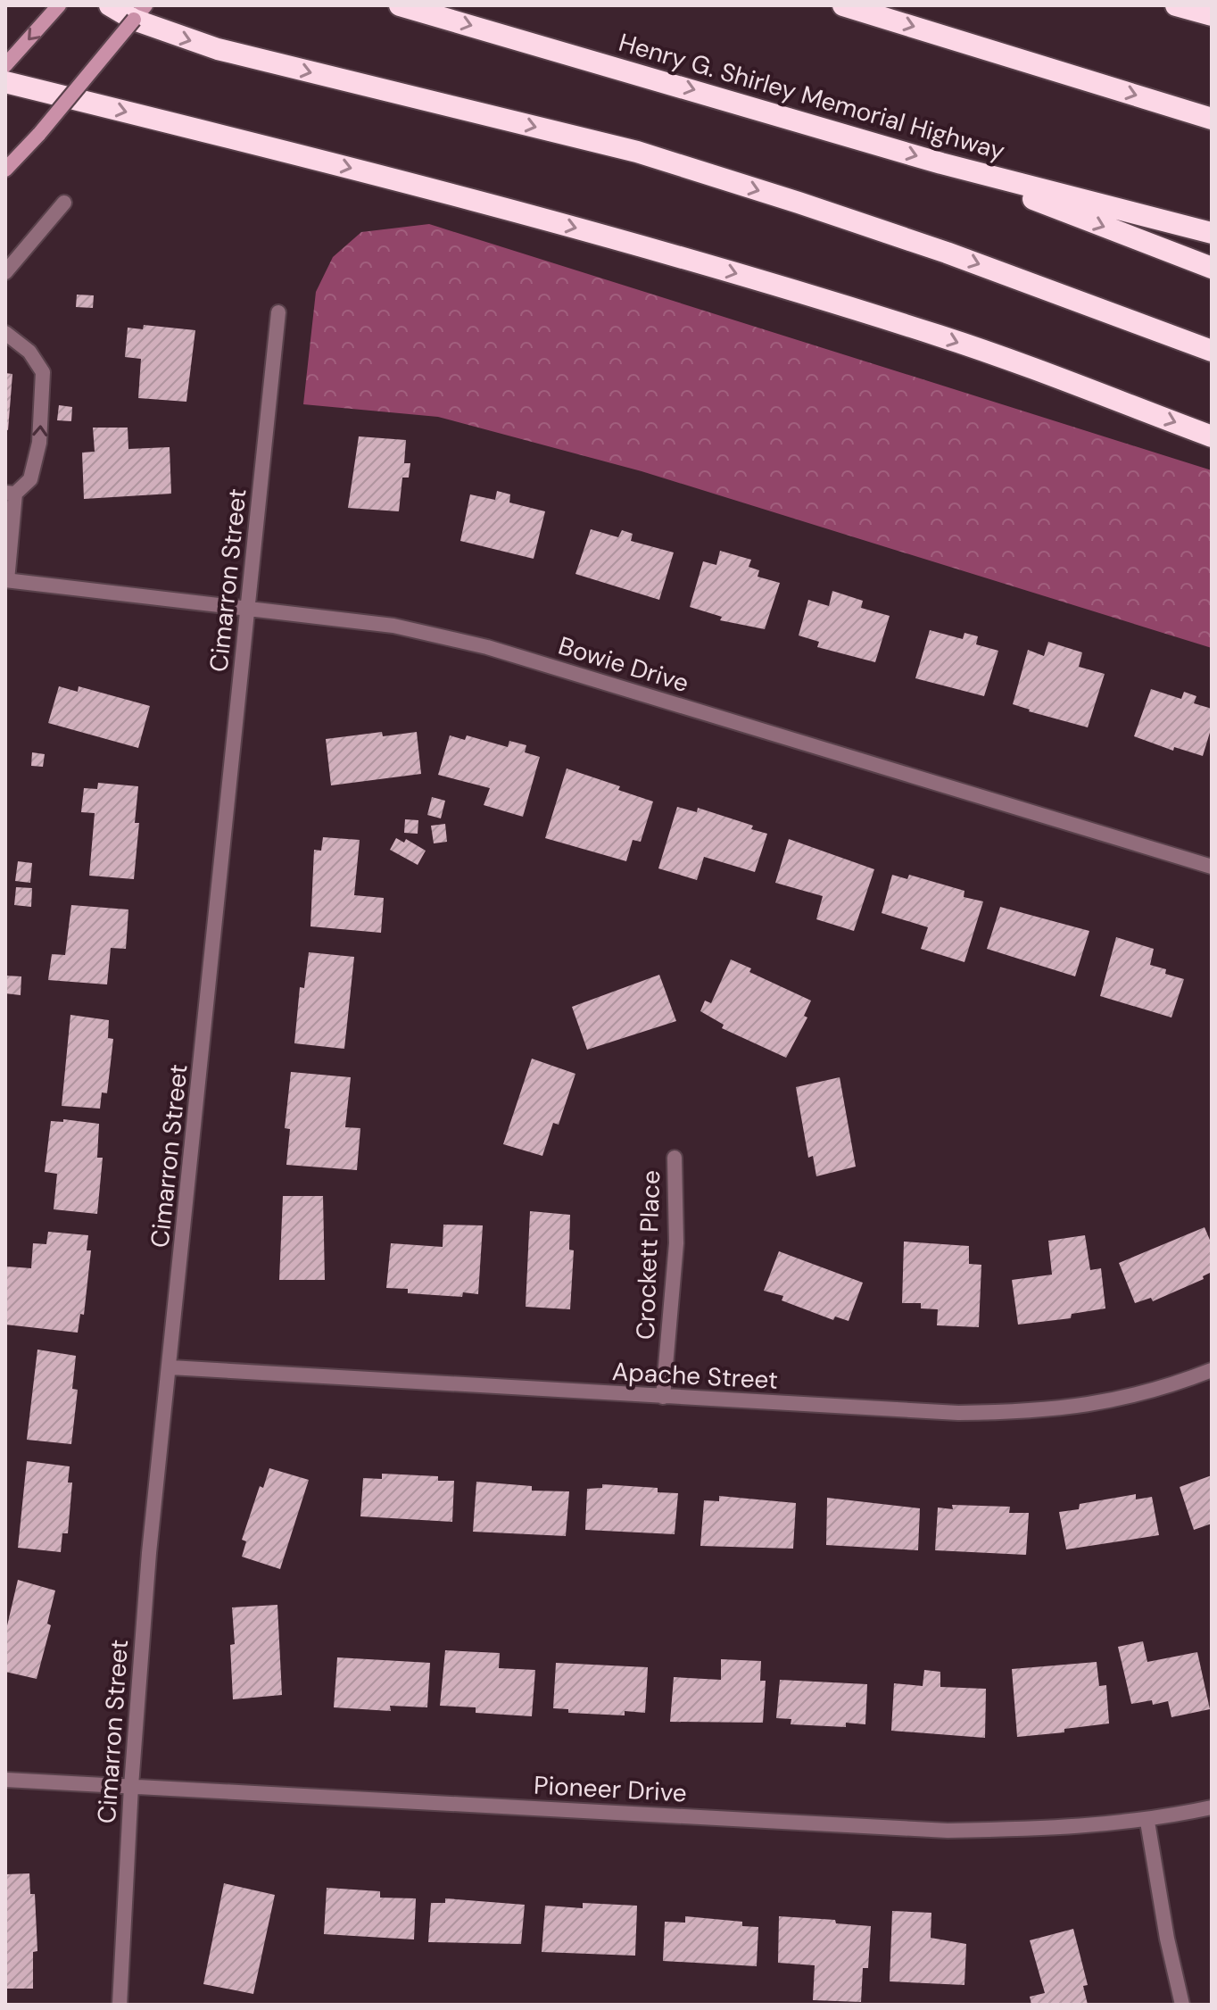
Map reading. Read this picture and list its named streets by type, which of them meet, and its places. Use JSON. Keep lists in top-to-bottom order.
{
  "streets": {
    "highway": ["Henry G. Shirley Memorial Highway"],
    "street": [
      "Cimarron Street",
      "Bowie Drive",
      "Crockett Place",
      "Apache Street",
      "Pioneer Drive"
    ]
  },
  "crossings": [
    ["Cimarron Street", "Bowie Drive"],
    ["Cimarron Street", "Apache Street"],
    ["Cimarron Street", "Pioneer Drive"],
    ["Crockett Place", "Apache Street"]
  ]
}
